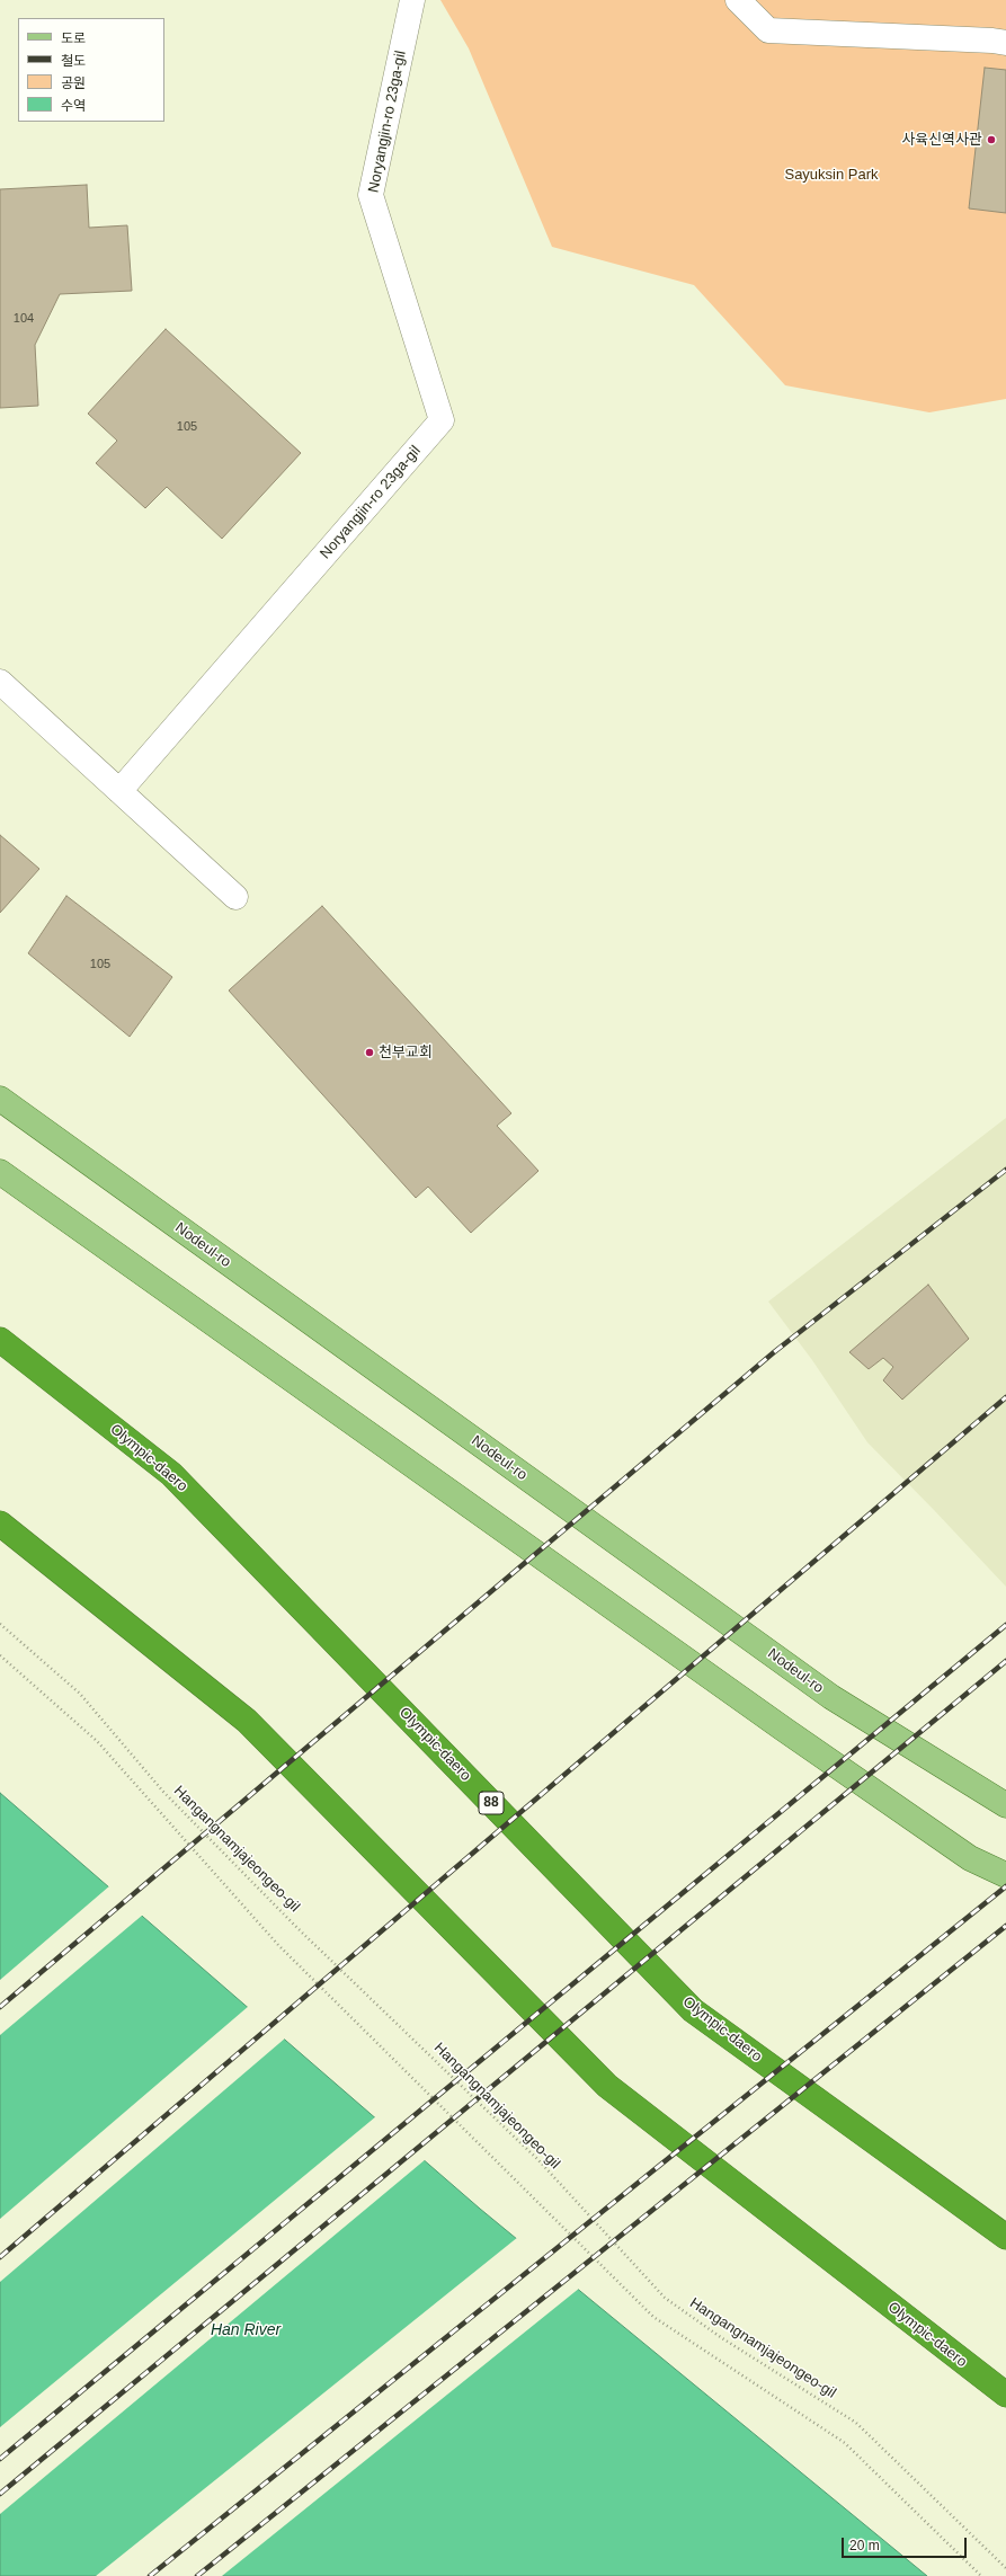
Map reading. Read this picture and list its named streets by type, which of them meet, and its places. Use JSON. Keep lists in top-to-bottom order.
{
  "streets": {
    "highway": ["Olympic-daero", "88"],
    "main road": ["Nodeul-ro"],
    "street": ["Noryangjin-ro 23ga-gil"],
    "path": ["Hangangnamjajeongeo-gil"]
  },
  "water": ["Han River"],
  "parks": ["Sayuksin Park"],
  "places": ["사육신역사관", "천부교회"],
  "house_numbers": ["104", "105", "105"],
  "legend": [
    "도로",
    "철도",
    "공원",
    "수역"
  ],
  "scale_bar": "20 m"
}
